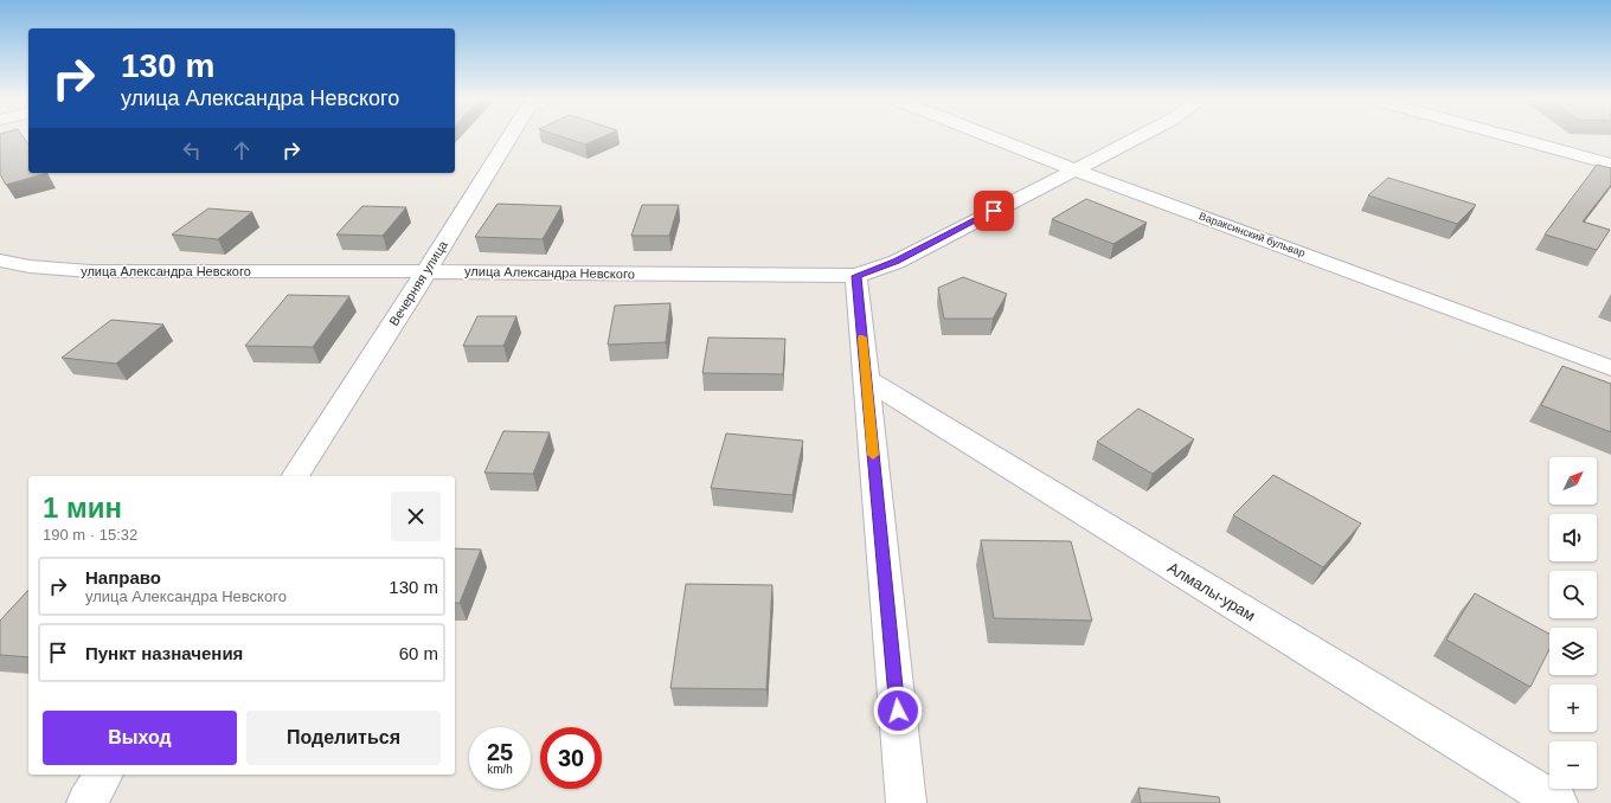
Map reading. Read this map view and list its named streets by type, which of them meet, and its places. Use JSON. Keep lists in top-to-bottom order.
{
  "streets": {
    "street": [
      "Вараксинский бульвар",
      "улица Александра Невского",
      "Вечерняя улица",
      "Алмалы-урам"
    ]
  },
  "crossings": [
    ["Вараксинский бульвар", "улица Александра Невского"],
    ["улица Александра Невского", "Вечерняя улица"]
  ],
  "north": "top right",
  "page": {
    "turn": ["130 m", "улица Александра Невского"],
    "map_buttons": ["+", "−"],
    "heading": ["1 мин", "190 m · 15:32"],
    "list": [
      {
        "name": "Направо",
        "note": "улица Александра Невского",
        "value": "130 m"
      },
      {
        "name": "Пункт назначения",
        "value": "60 m"
      }
    ],
    "buttons": ["Выход", "Поделиться"],
    "speed": "25 km/h",
    "limit": "30"
  }
}
